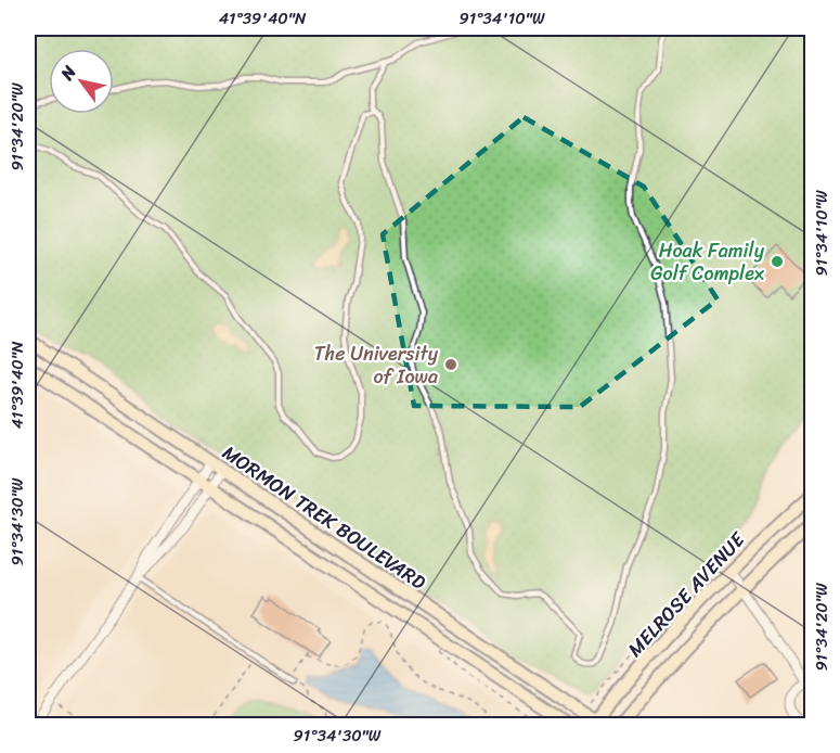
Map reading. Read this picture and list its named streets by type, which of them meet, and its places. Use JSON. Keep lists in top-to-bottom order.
{
  "streets": {
    "main road": ["MORMON TREK BOULEVARD", "MELROSE AVENUE"]
  },
  "crossings": [
    ["MORMON TREK BOULEVARD", "MELROSE AVENUE"]
  ],
  "places": ["Hoak Family Golf Complex", "The University of Iowa"],
  "north": "top left",
  "coordinates": [
    "41°39'40\"N",
    "91°34'10\"W",
    "91°34'20\"W",
    "91°34'30\"W"
  ]
}
